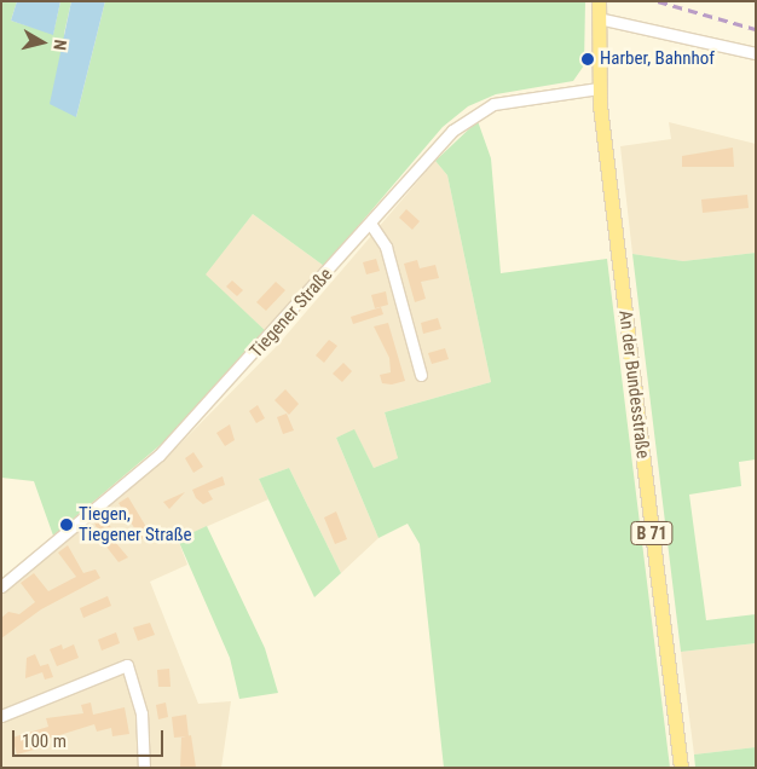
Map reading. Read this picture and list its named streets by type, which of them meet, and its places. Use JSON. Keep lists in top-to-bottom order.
{
  "streets": {
    "main road": ["An der Bundesstraße", "B 71"],
    "street": ["Tiegener Straße"]
  },
  "crossings": [
    ["Tiegener Straße", "An der Bundesstraße"]
  ],
  "places": ["Harber, Bahnhof", "Tiegen, Tiegener Straße"],
  "scale_bar": "100 m",
  "north": "right"
}
